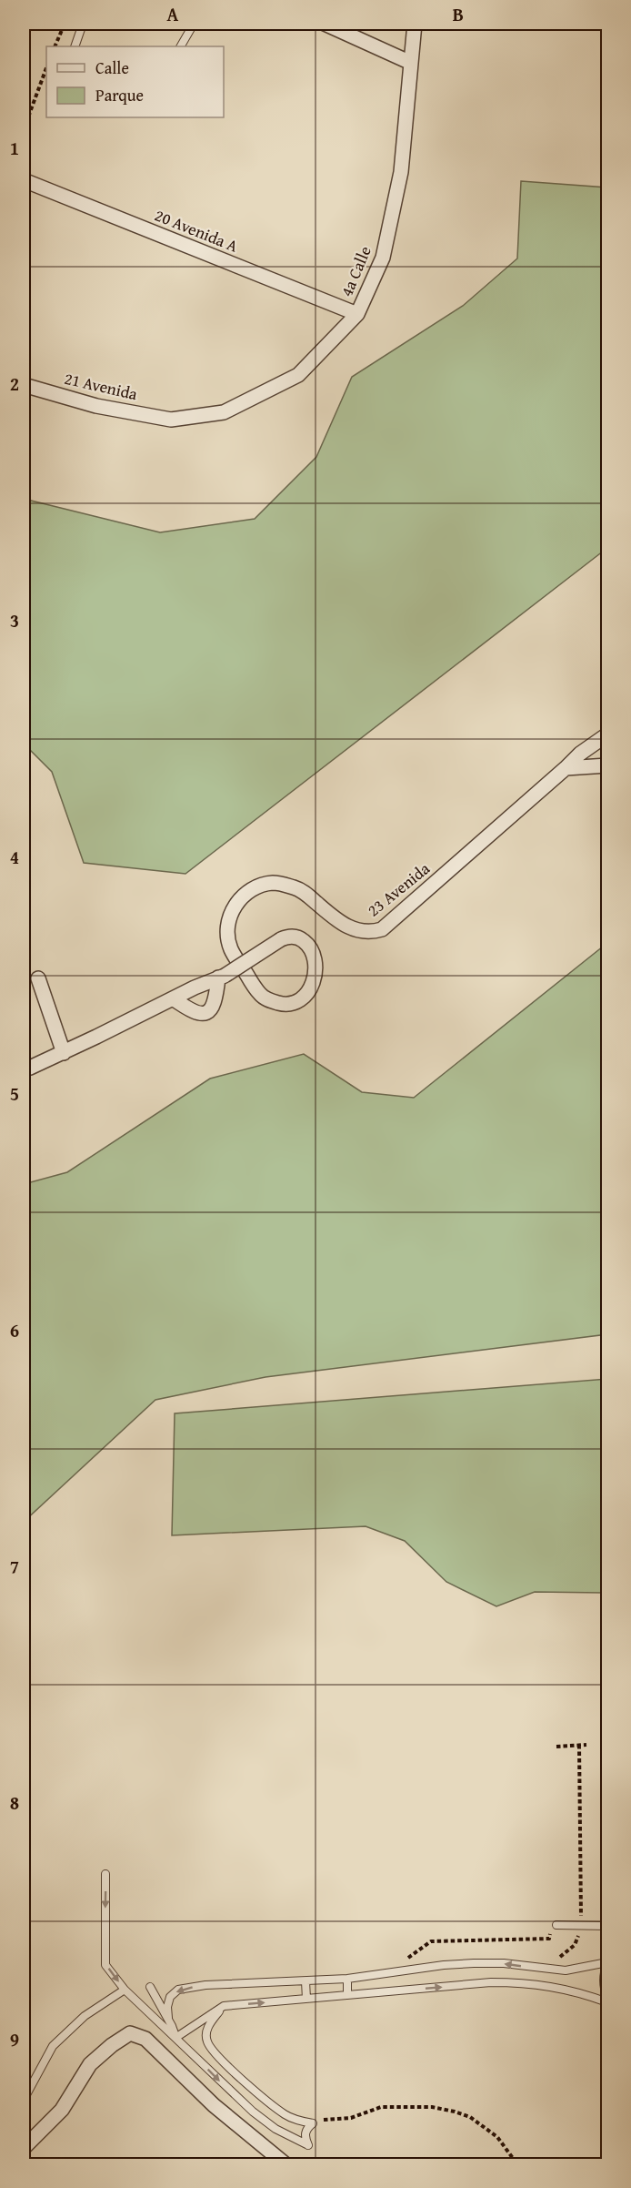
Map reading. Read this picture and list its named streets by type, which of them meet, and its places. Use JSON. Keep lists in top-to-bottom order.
{
  "streets": {
    "street": [
      "20 Avenida A",
      "4a Calle",
      "21 Avenida",
      "23 Avenida"
    ]
  },
  "crossings": [
    ["20 Avenida A", "4a Calle"],
    ["4a Calle", "21 Avenida"]
  ],
  "legend": ["Calle", "Parque"],
  "grid": {
    "columns": ["A", "B"],
    "rows": [
      "1",
      "2",
      "3",
      "4",
      "5",
      "6",
      "7",
      "8",
      "9"
    ]
  }
}
